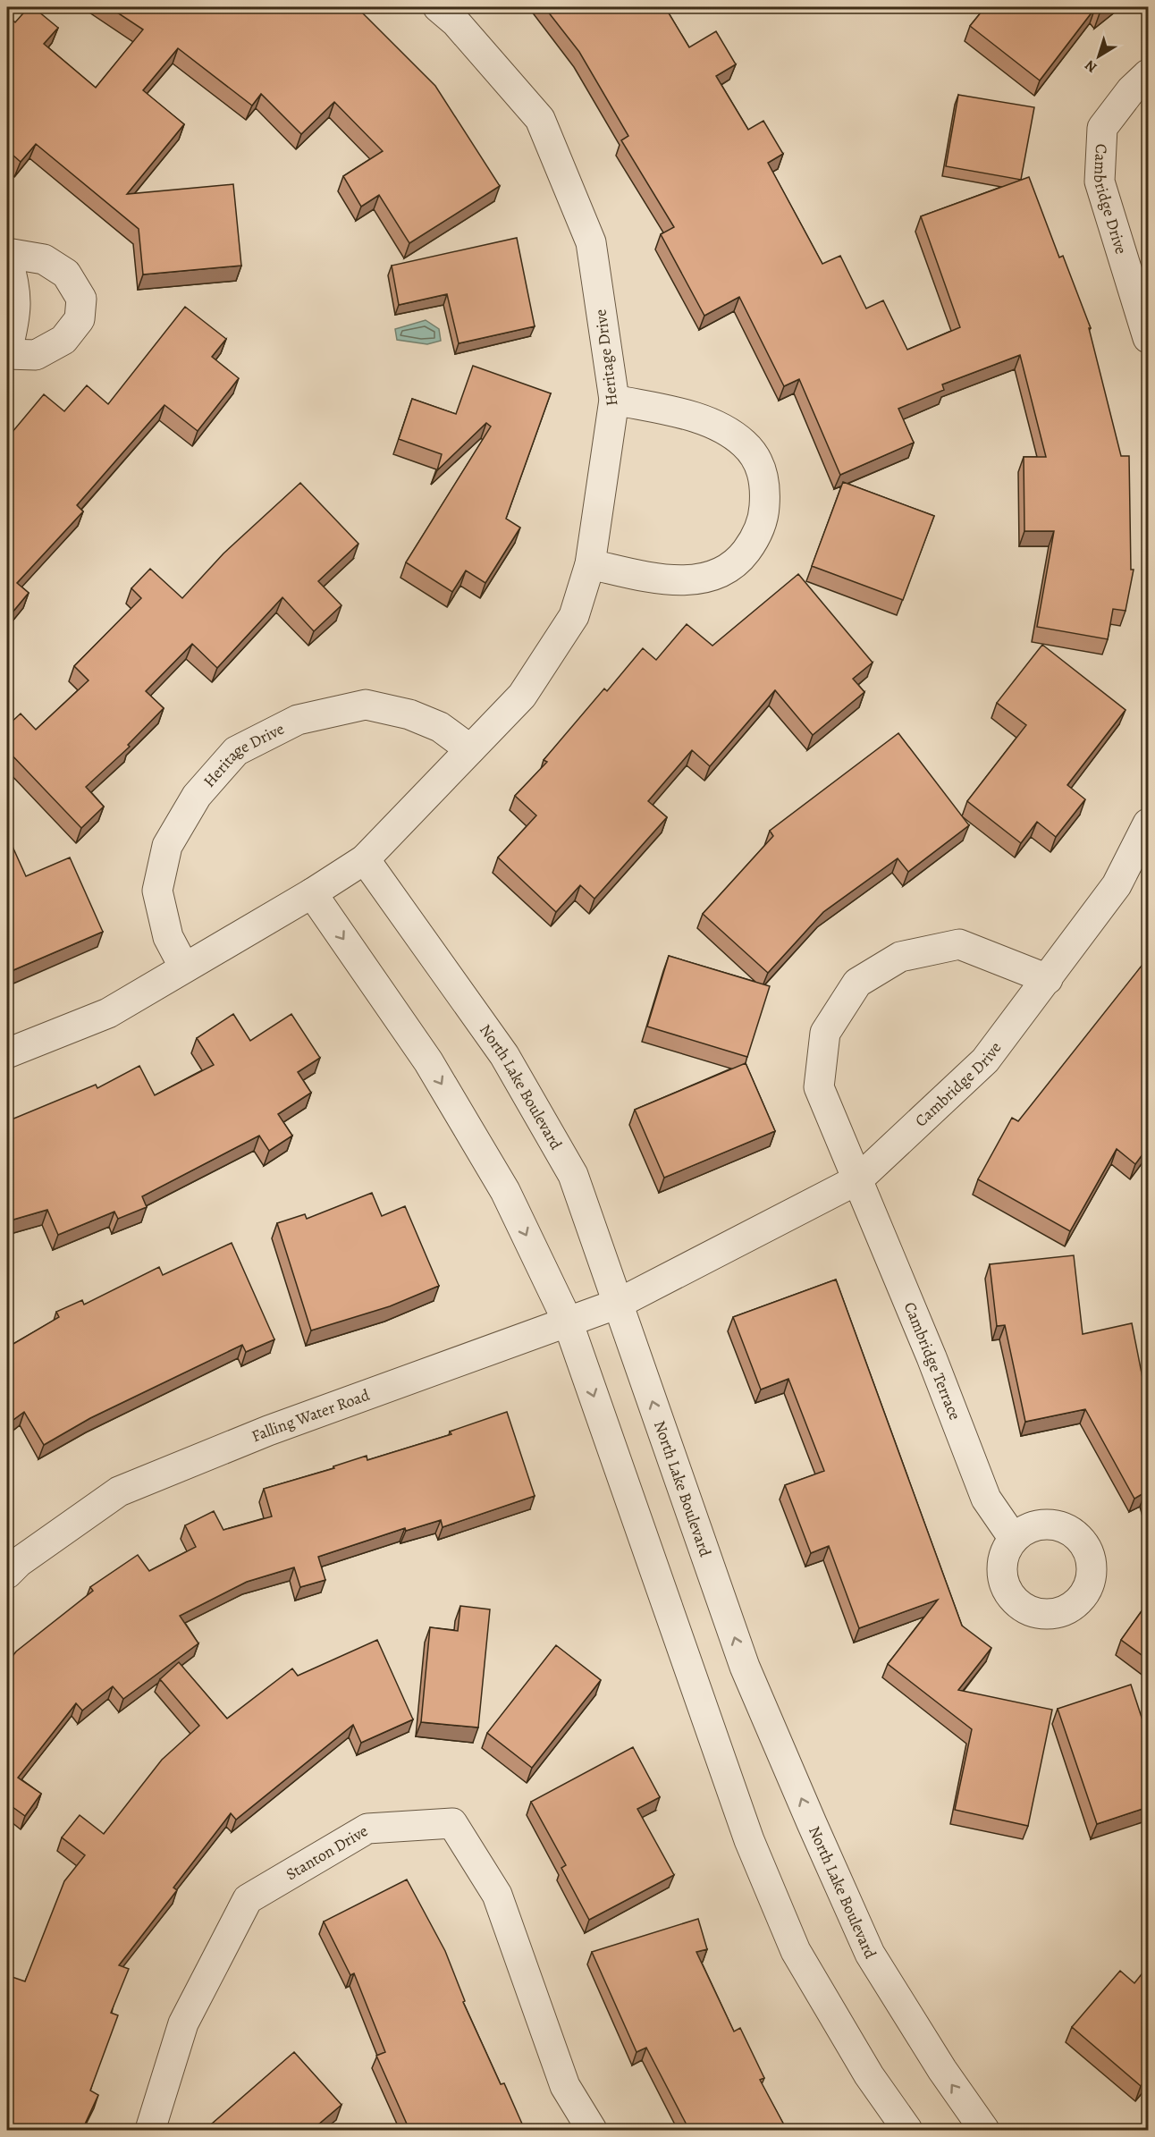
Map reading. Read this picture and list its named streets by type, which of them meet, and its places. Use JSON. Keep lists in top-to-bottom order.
{
  "streets": {
    "street": [
      "Cambridge Drive",
      "Heritage Drive",
      "North Lake Boulevard",
      "Cambridge Terrace",
      "Falling Water Road",
      "Stanton Drive"
    ]
  },
  "crossings": [
    ["Cambridge Drive", "North Lake Boulevard"],
    ["Cambridge Drive", "Cambridge Terrace"],
    ["Cambridge Drive", "Falling Water Road"],
    ["Heritage Drive", "North Lake Boulevard"],
    ["North Lake Boulevard", "Falling Water Road"]
  ],
  "north": "bottom left"
}
